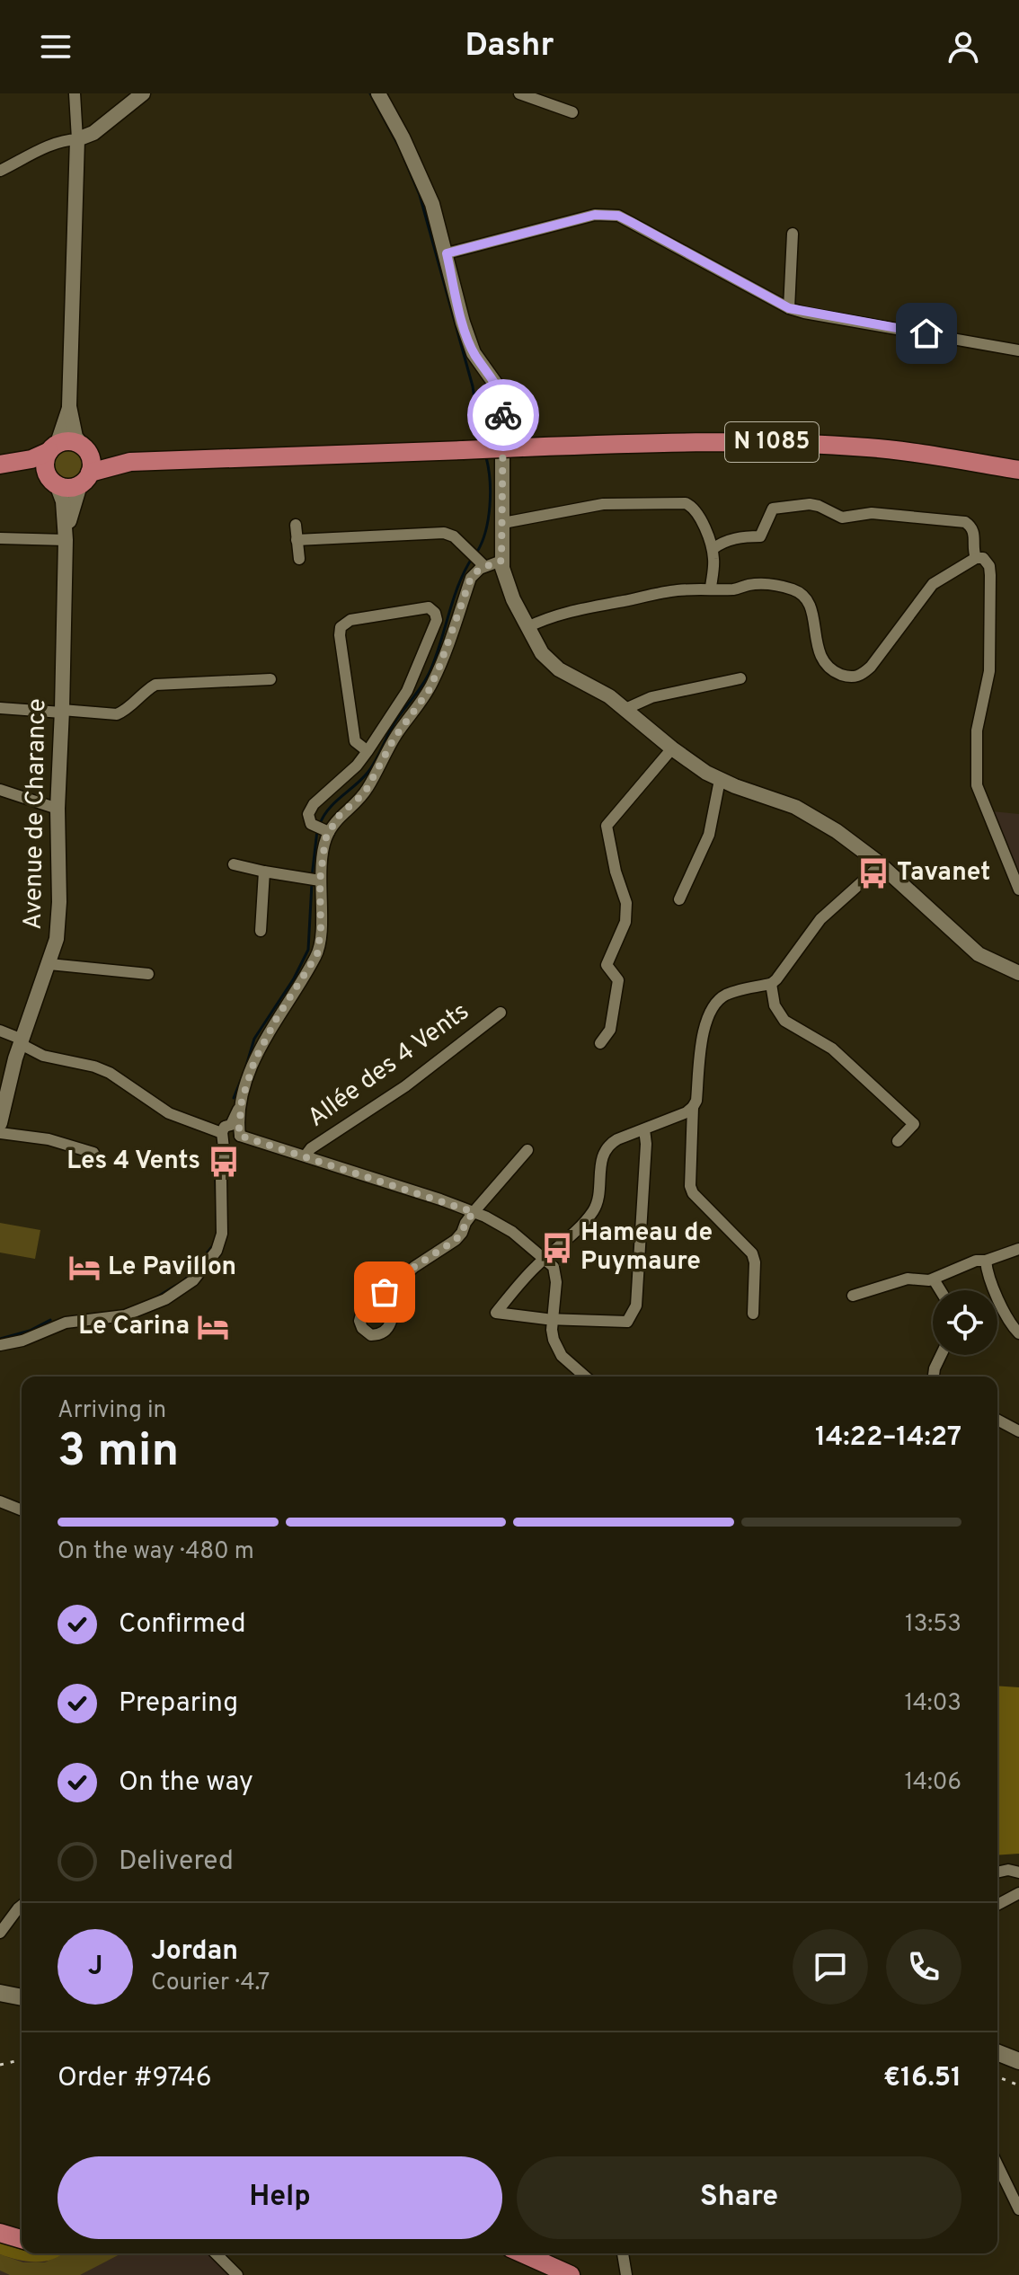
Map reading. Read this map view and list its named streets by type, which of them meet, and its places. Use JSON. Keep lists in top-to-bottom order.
{
  "streets": {
    "main road": ["N 1085"],
    "street": ["Avenue de Charance", "Allée des 4 Vents"]
  },
  "crossings": [
    ["N 1085", "Avenue de Charance"]
  ],
  "places": {
    "bus stop": ["Tavanet", "Les 4 Vents", "Hameau de Puymaure"],
    "hotel": ["Le Pavillon", "Le Carina"]
  },
  "page": {
    "header": "Dashr",
    "heading": ["3 min", "Arriving in", "14:22–14:27"],
    "panel": [
      "Jordan",
      "Courier · 4.7",
      "Order #9746",
      "€16.51"
    ],
    "bar": "On the way · 480 m",
    "list": [
      ["Confirmed", "13:53"],
      ["Preparing", "14:03"],
      ["On the way", "14:06"],
      "Delivered"
    ],
    "round": "J",
    "buttons": ["Help", "Share"]
  }
}
